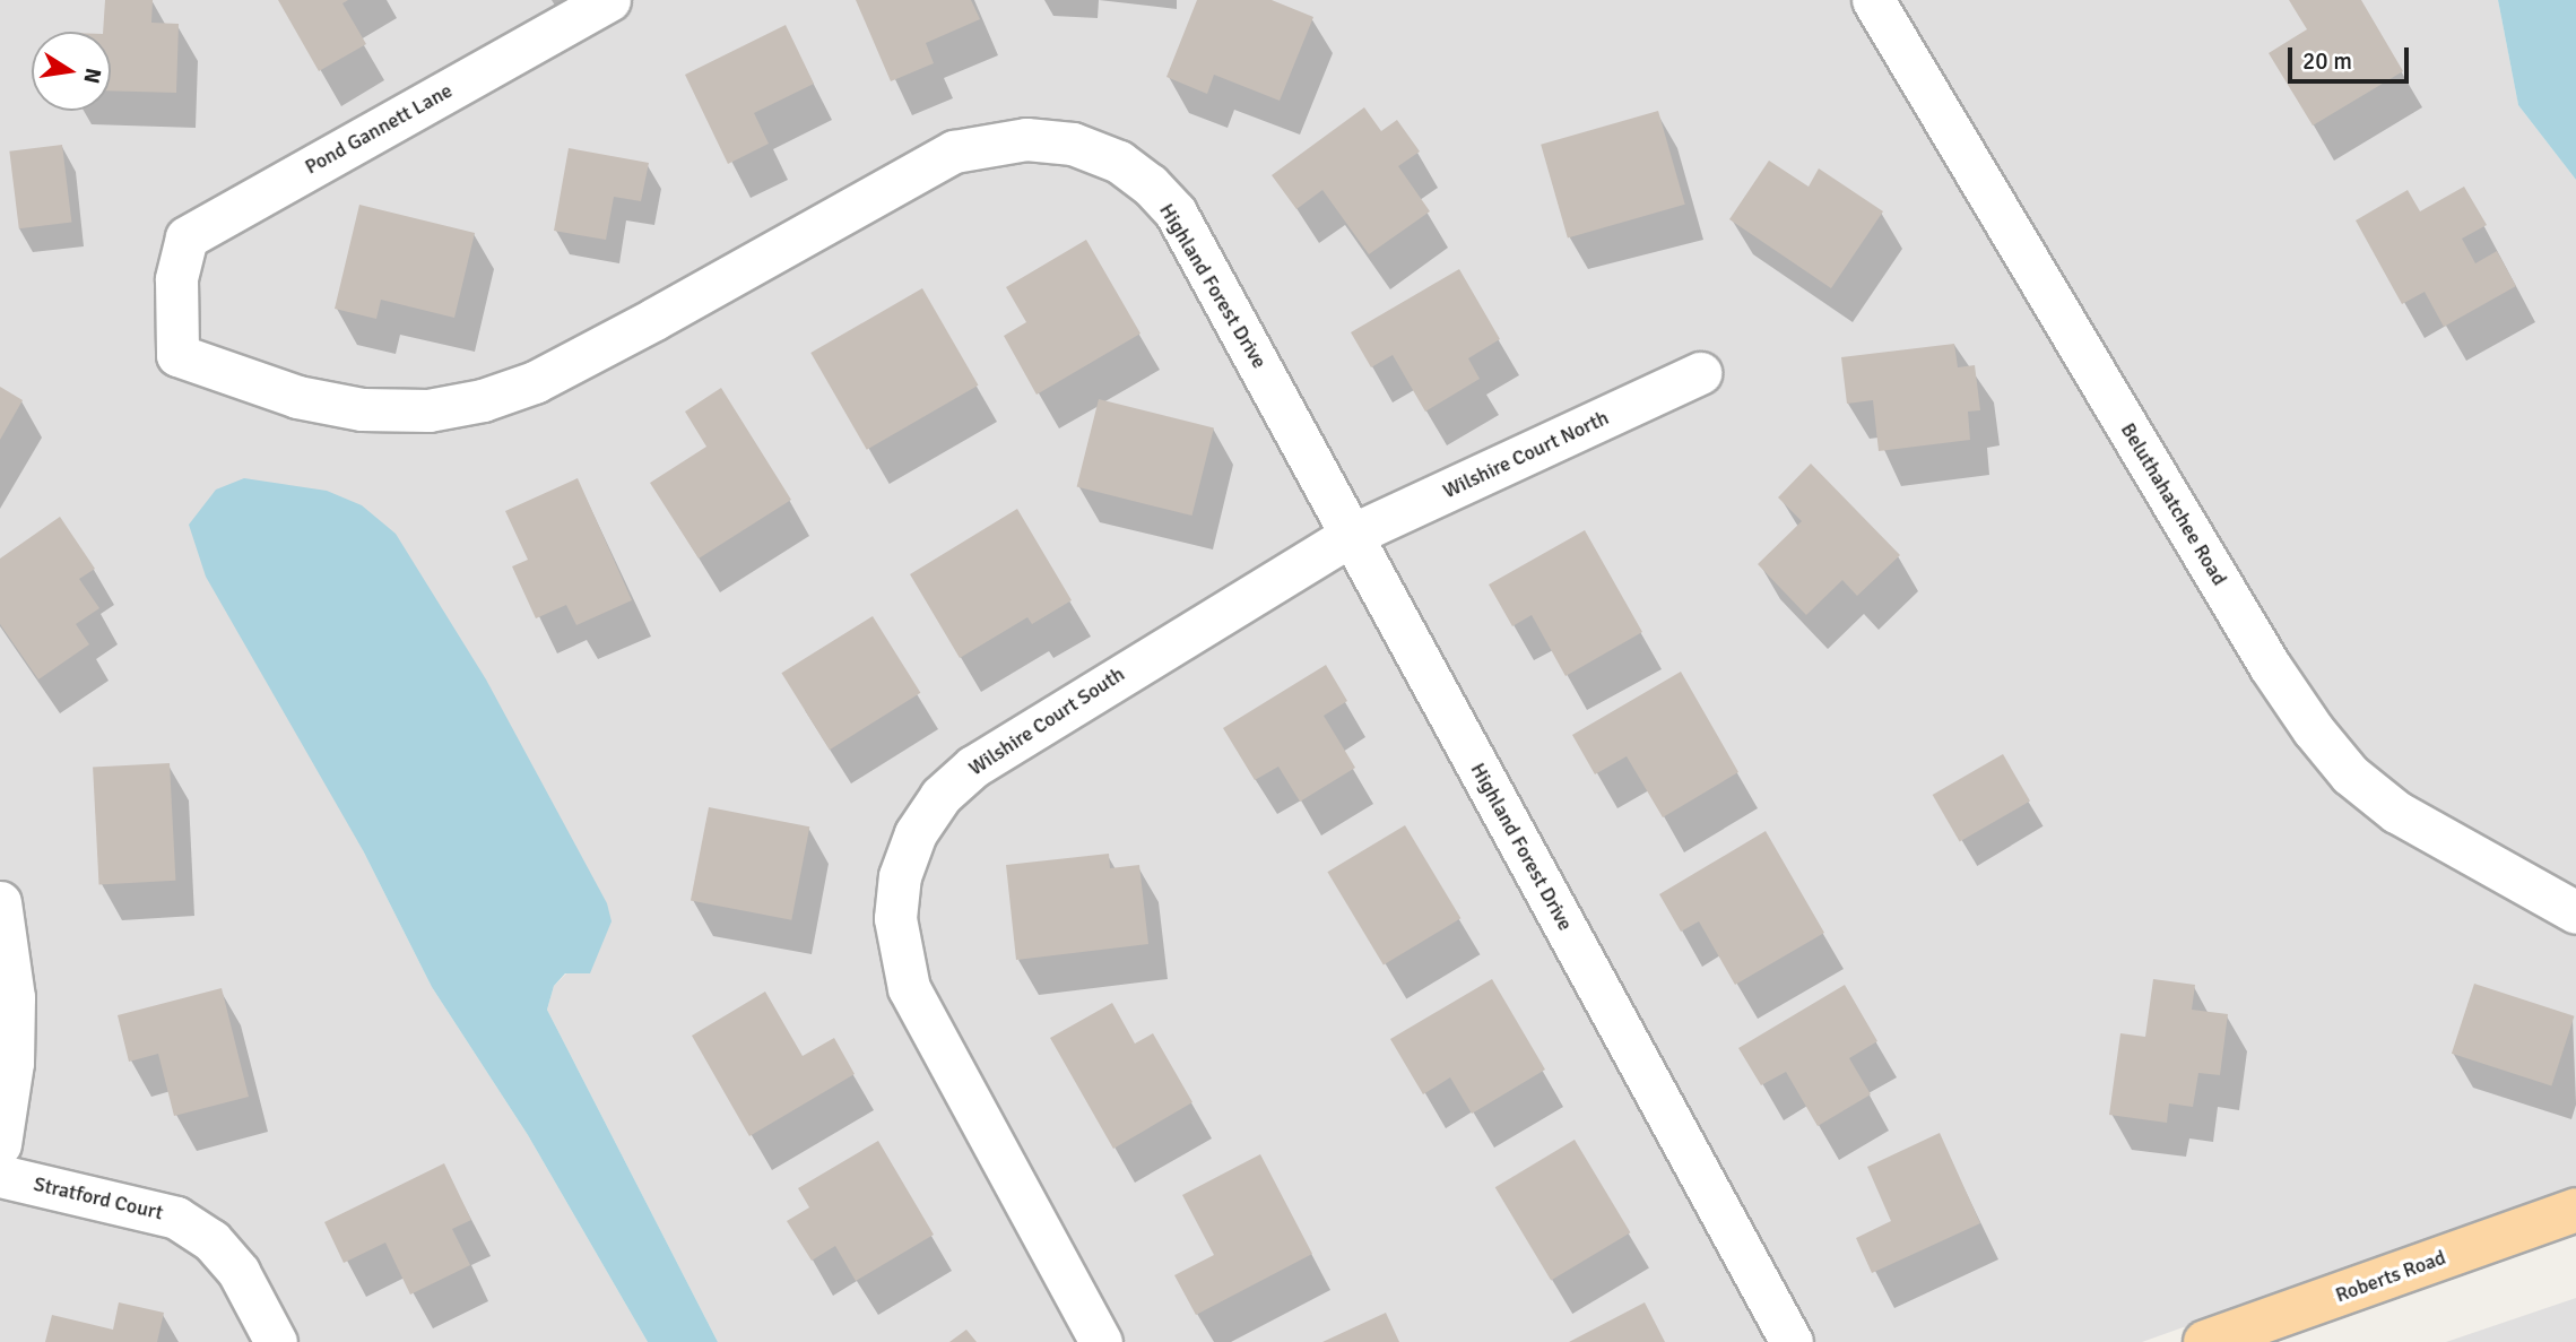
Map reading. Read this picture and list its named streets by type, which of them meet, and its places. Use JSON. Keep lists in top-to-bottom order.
{
  "streets": {
    "main road": ["Roberts Road"],
    "street": [
      "Pond Gannett Lane",
      "Highland Forest Drive",
      "Wilshire Court North",
      "Beluthahatchee Road",
      "Wilshire Court South",
      "Stratford Court"
    ]
  },
  "crossings": [
    ["Pond Gannett Lane", "Highland Forest Drive"],
    ["Highland Forest Drive", "Wilshire Court North"],
    ["Highland Forest Drive", "Wilshire Court South"],
    ["Wilshire Court North", "Wilshire Court South"]
  ],
  "scale_bar": "20 m",
  "north": "right"
}
